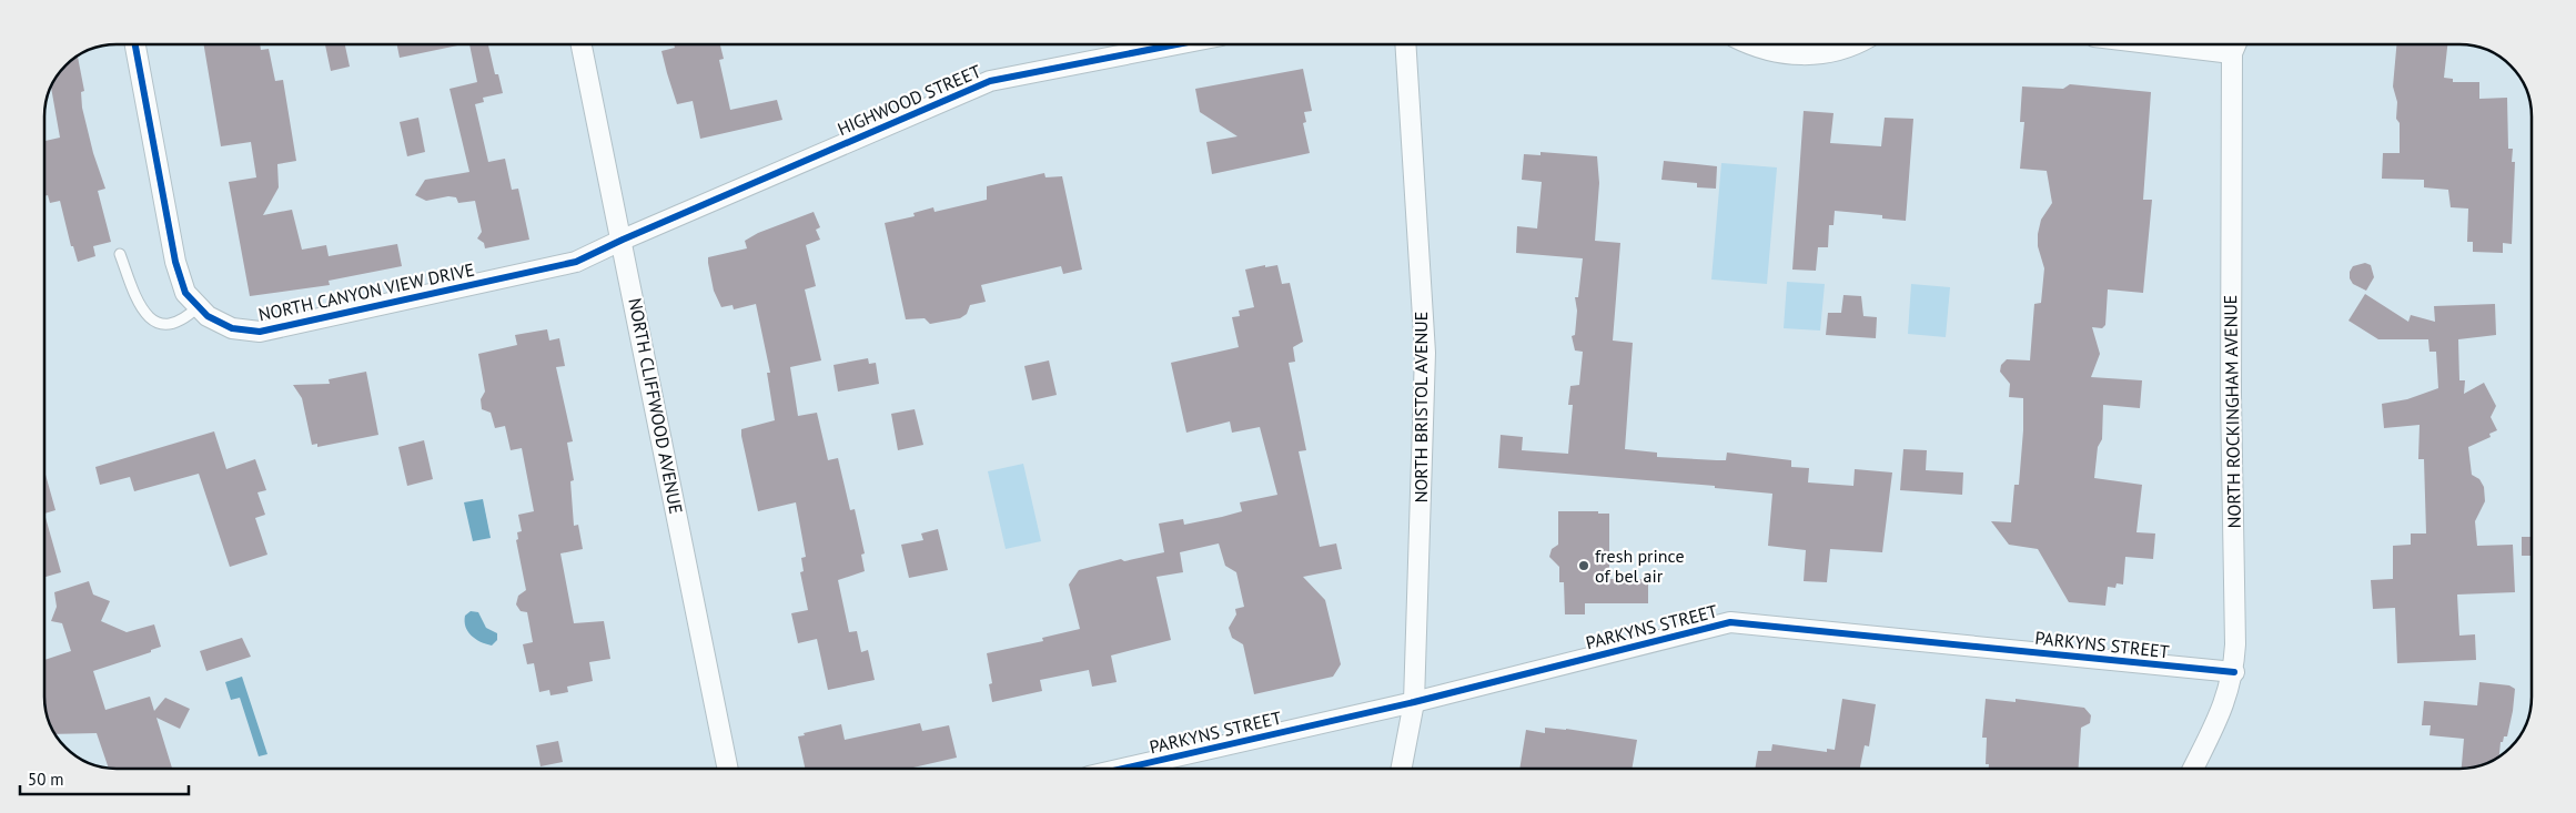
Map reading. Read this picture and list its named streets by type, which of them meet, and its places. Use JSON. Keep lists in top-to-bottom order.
{
  "streets": {
    "street": [
      "HIGHWOOD STREET",
      "NORTH CANYON VIEW DRIVE",
      "NORTH CLIFFWOOD AVENUE",
      "NORTH BRISTOL AVENUE",
      "NORTH ROCKINGHAM AVENUE",
      "PARKYNS STREET"
    ]
  },
  "crossings": [
    ["HIGHWOOD STREET", "NORTH CANYON VIEW DRIVE"],
    ["HIGHWOOD STREET", "NORTH CLIFFWOOD AVENUE"],
    ["NORTH CANYON VIEW DRIVE", "NORTH CLIFFWOOD AVENUE"],
    ["NORTH BRISTOL AVENUE", "PARKYNS STREET"],
    ["NORTH ROCKINGHAM AVENUE", "PARKYNS STREET"]
  ],
  "places": ["fresh prince of bel air"],
  "scale_bar": "50 m"
}
